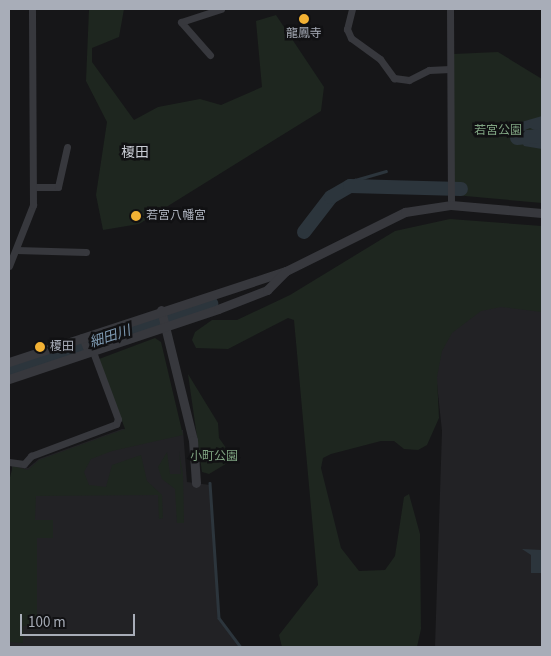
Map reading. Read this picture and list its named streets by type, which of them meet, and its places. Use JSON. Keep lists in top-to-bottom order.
{
  "districts": ["榎田"],
  "water": ["細田川"],
  "parks": ["若宮公園", "小町公園"],
  "places": ["龍鳳寺", "若宮八幡宮", "榎田"],
  "scale_bar": "100 m"
}
